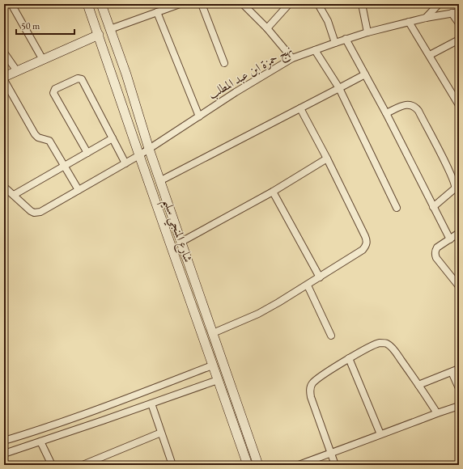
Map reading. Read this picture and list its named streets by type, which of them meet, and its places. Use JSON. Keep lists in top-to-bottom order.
{
  "streets": {
    "main road": ["شارع المنجي سليم"],
    "street": ["نهج حمزة ابن عبد المطلب"]
  },
  "crossings": [
    ["نهج حمزة ابن عبد المطلب", "شارع المنجي سليم"]
  ],
  "scale_bar": "50 m"
}
